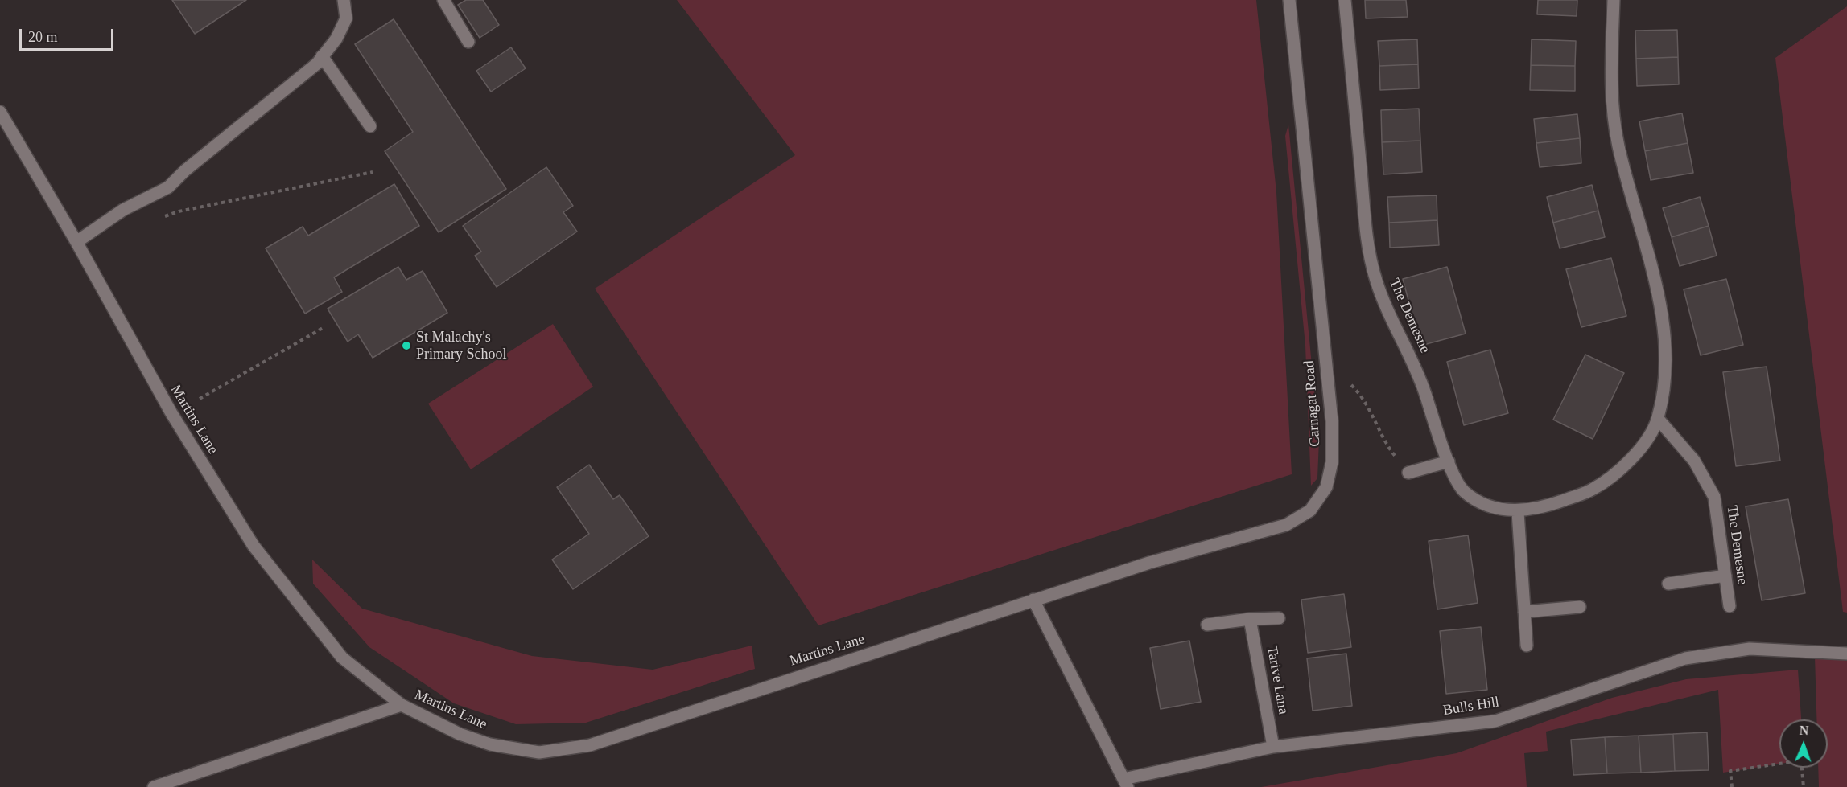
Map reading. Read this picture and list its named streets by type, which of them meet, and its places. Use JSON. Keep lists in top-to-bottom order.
{
  "streets": {
    "street": [
      "The Demesne",
      "Carnagat Road",
      "Martins Lane",
      "Tarive Lana",
      "Bulls Hill"
    ]
  },
  "crossings": [
    ["Carnagat Road", "Martins Lane"],
    ["Tarive Lana", "Bulls Hill"]
  ],
  "places": ["St Malachy's Primary School"],
  "scale_bar": "20 m",
  "north": "top"
}
